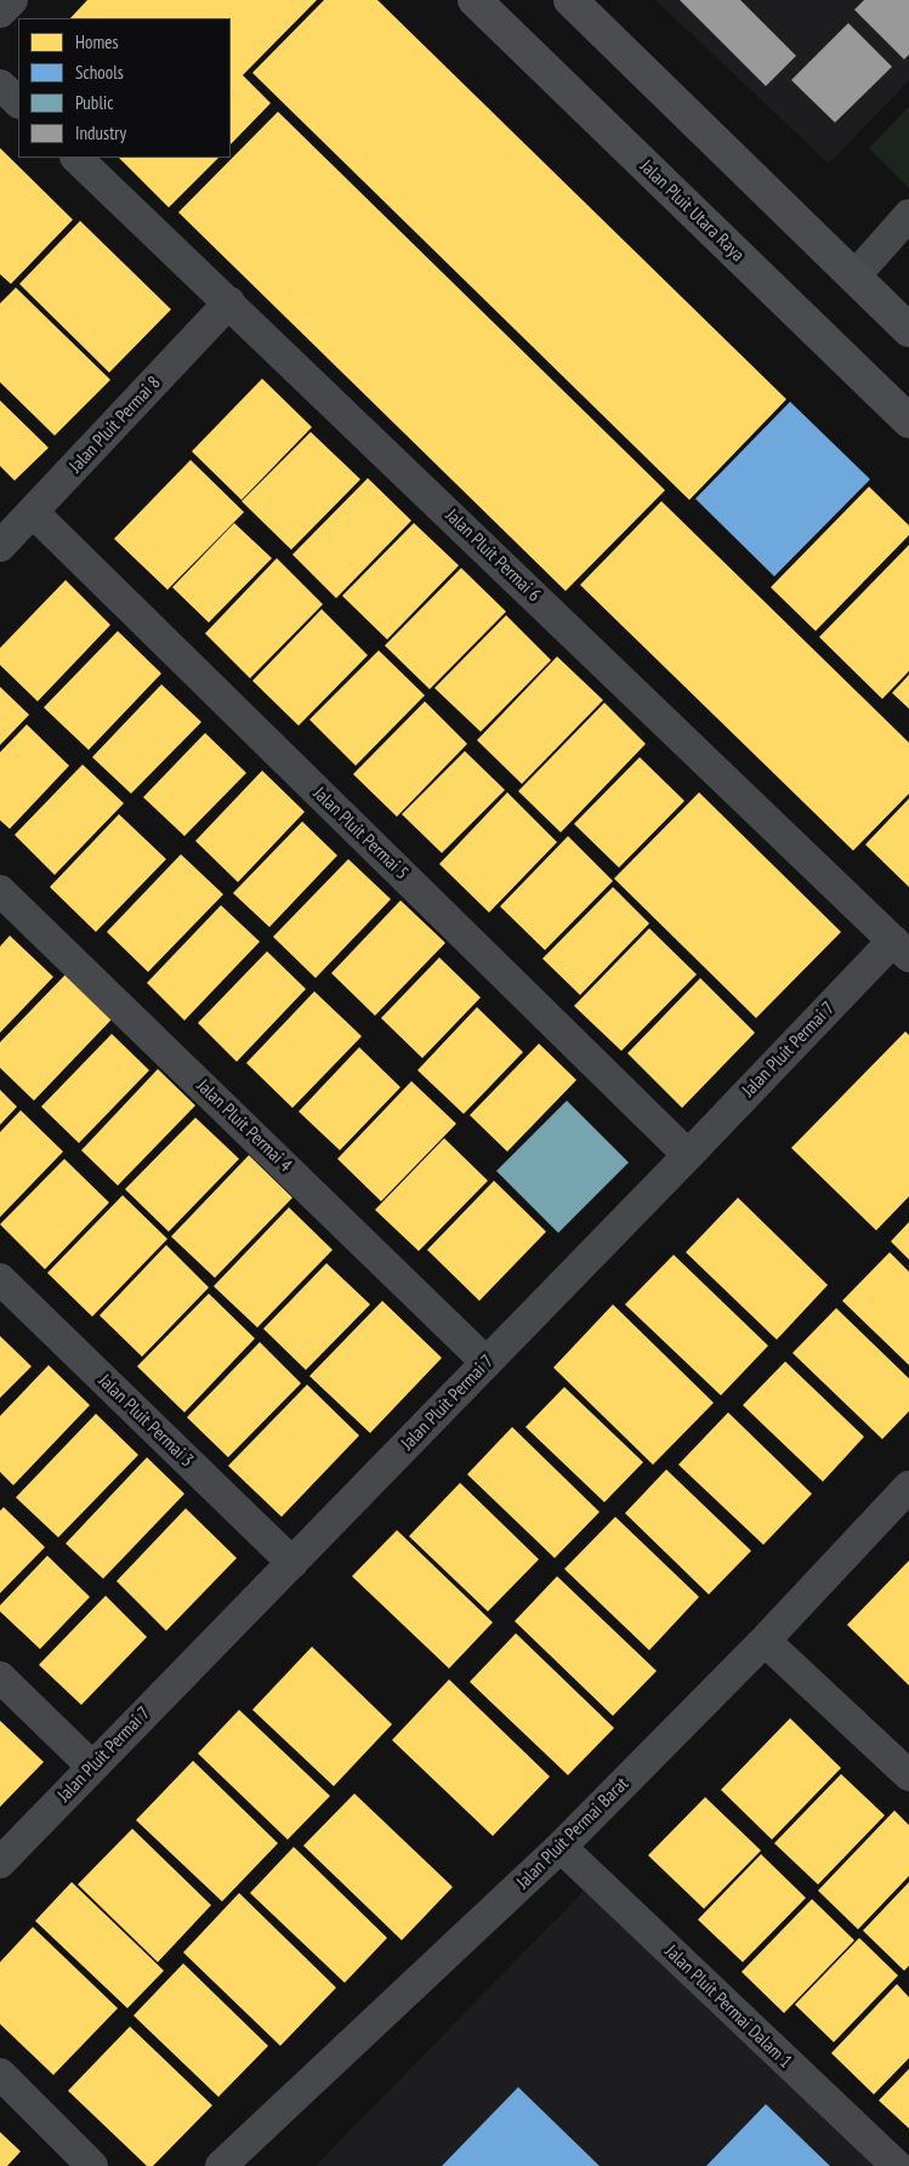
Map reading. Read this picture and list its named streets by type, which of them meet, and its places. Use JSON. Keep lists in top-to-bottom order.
{
  "streets": {
    "street": [
      "Jalan Pluit Utara Raya",
      "Jalan Pluit Permai 8",
      "Jalan Pluit Permai 6",
      "Jalan Pluit Permai 5",
      "Jalan Pluit Permai 7",
      "Jalan Pluit Permai 4",
      "Jalan Pluit Permai 3",
      "Jalan Pluit Permai Barat",
      "Jalan Pluit Permai Dalam 1"
    ]
  },
  "crossings": [
    ["Jalan Pluit Permai 8", "Jalan Pluit Permai 6"],
    ["Jalan Pluit Permai 8", "Jalan Pluit Permai 5"],
    ["Jalan Pluit Permai 6", "Jalan Pluit Permai 7"],
    ["Jalan Pluit Permai 5", "Jalan Pluit Permai 7"],
    ["Jalan Pluit Permai 7", "Jalan Pluit Permai 4"],
    ["Jalan Pluit Permai 7", "Jalan Pluit Permai 3"],
    ["Jalan Pluit Permai Barat", "Jalan Pluit Permai Dalam 1"]
  ],
  "legend": [
    "Homes",
    "Schools",
    "Public",
    "Industry"
  ]
}
